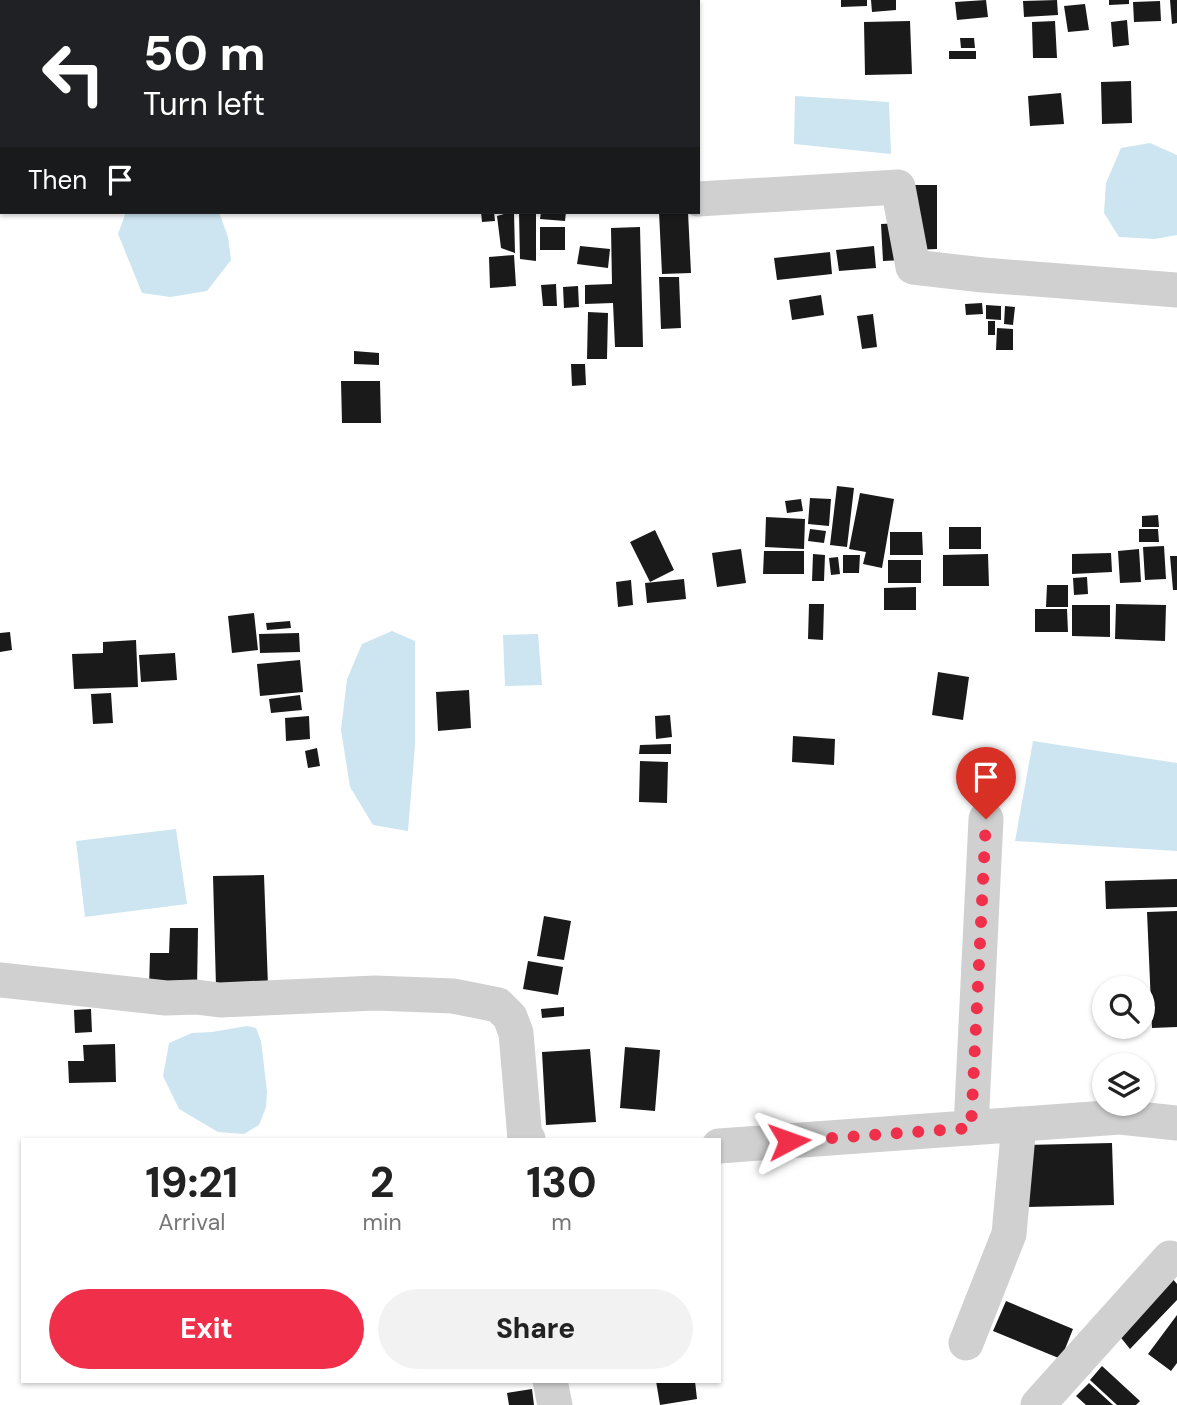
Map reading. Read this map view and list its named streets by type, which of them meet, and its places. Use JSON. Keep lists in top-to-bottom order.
{
  "page": {
    "turn": ["50 m", "Turn left"],
    "then": "Then",
    "eta": [
      "19:21",
      "Arrival",
      "2",
      "min",
      "130",
      "m"
    ],
    "buttons": ["Exit", "Share"]
  }
}
